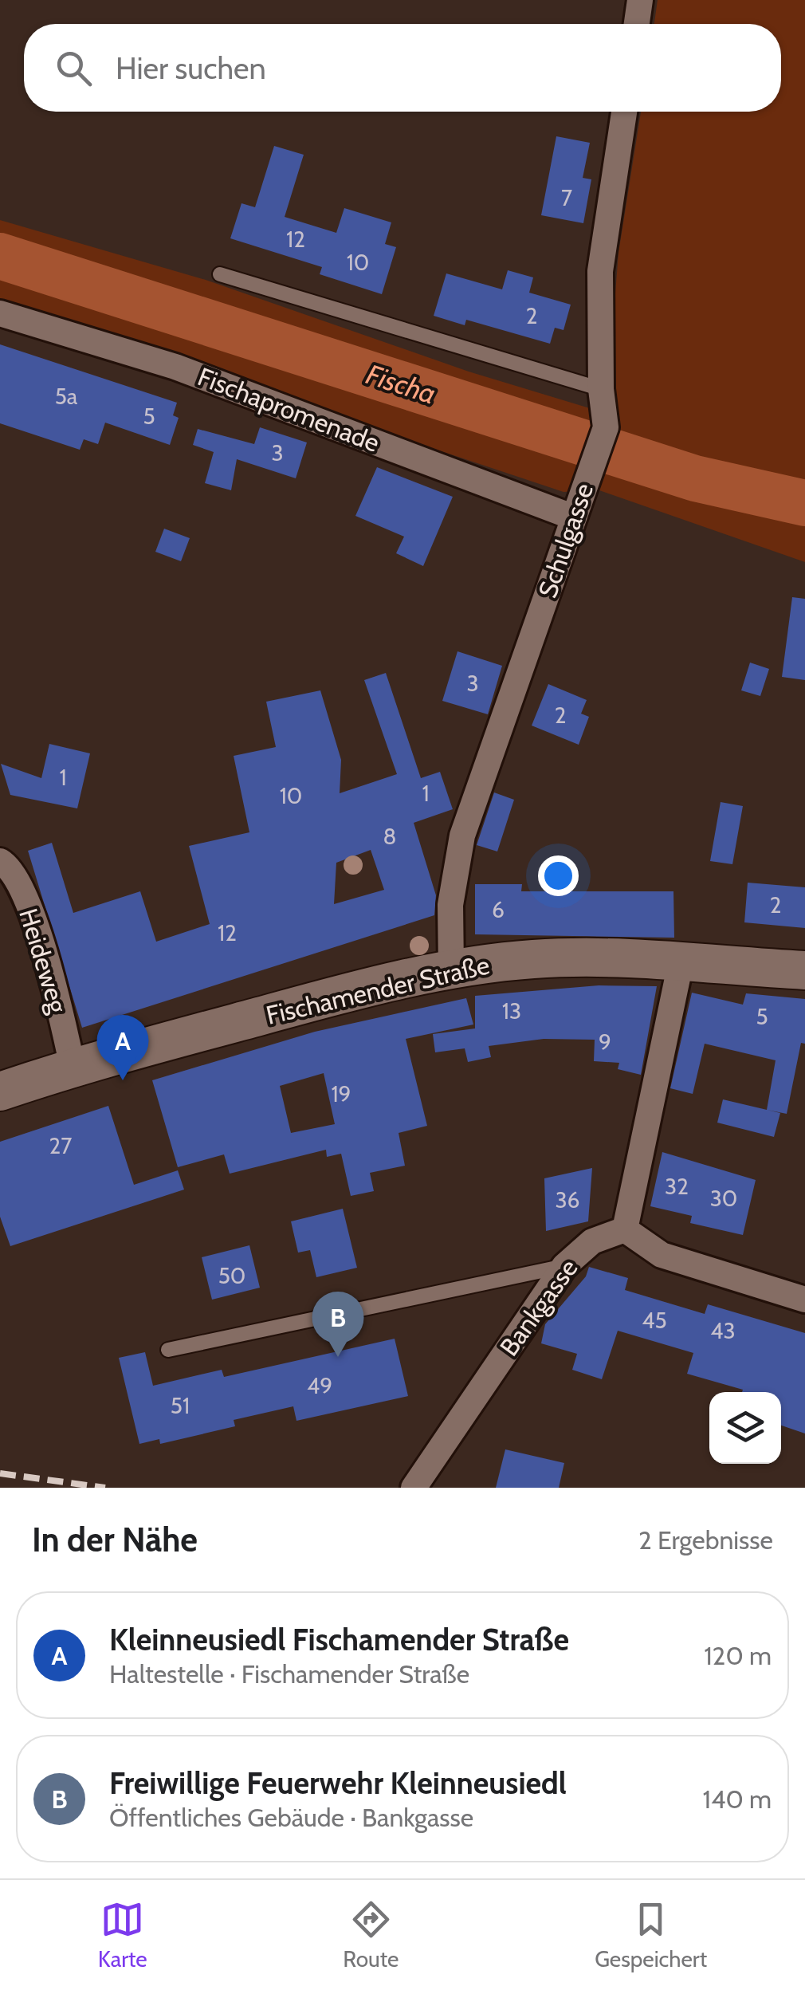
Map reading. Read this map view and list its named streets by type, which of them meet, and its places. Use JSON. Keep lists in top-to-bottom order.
{
  "streets": {
    "main road": ["Fischamender Straße"],
    "street": [
      "Fischapromenade",
      "Schulgasse",
      "Heideweg",
      "Bankgasse"
    ]
  },
  "crossings": [
    ["Fischapromenade", "Schulgasse"],
    ["Schulgasse", "Fischamender Straße"],
    ["Heideweg", "Fischamender Straße"]
  ],
  "water": ["Fischa"],
  "house_numbers": [
    "7",
    "12",
    "10",
    "2",
    "5a",
    "5",
    "3",
    "3",
    "2",
    "1",
    "1",
    "10",
    "8",
    "2",
    "6",
    "12",
    "13",
    "5",
    "9",
    "19",
    "27",
    "32",
    "30",
    "36",
    "50",
    "45",
    "43",
    "49",
    "51"
  ],
  "page": {
    "search": "Hier suchen",
    "pins": ["A", "B"],
    "heading": ["In der Nähe", "2 Ergebnisse"],
    "list": [
      {
        "mark": "A",
        "name": "Kleinneusiedl Fischamender Straße",
        "note": "Haltestelle · Fischamender Straße",
        "value": "120 m"
      },
      {
        "mark": "B",
        "name": "Freiwillige Feuerwehr Kleinneusiedl",
        "note": "Öffentliches Gebäude · Bankgasse",
        "value": "140 m"
      }
    ],
    "nav": ["Karte", "Route", "Gespeichert"]
  }
}
